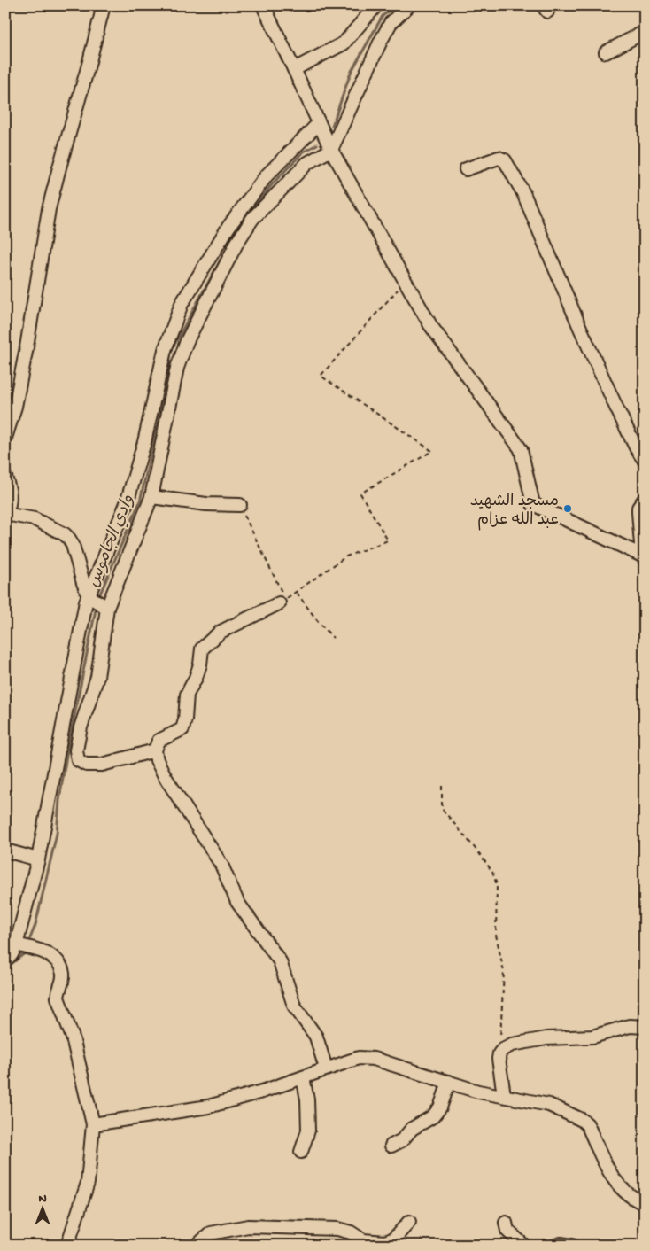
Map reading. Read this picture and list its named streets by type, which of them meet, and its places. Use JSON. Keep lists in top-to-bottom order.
{
  "water": ["وادي الجاموس"],
  "places": ["مسجد الشهيد عبد الله عزام"],
  "north": "top"
}
